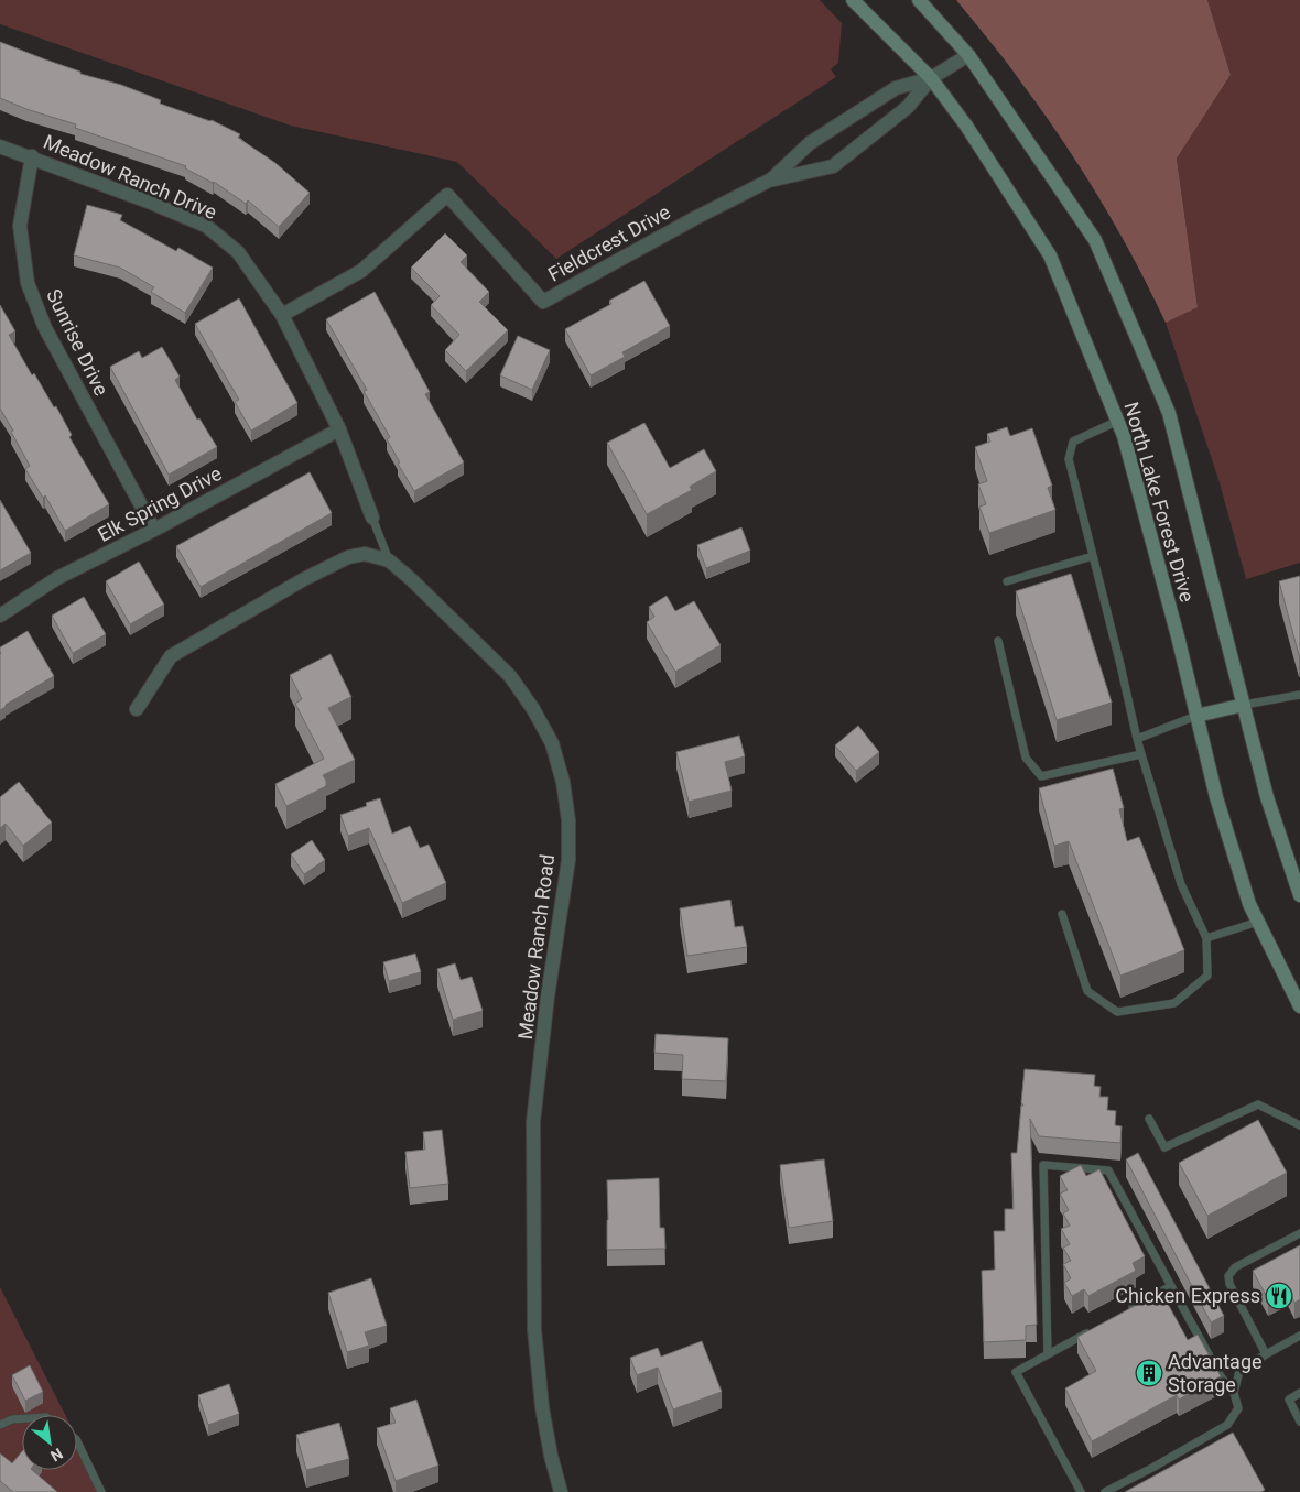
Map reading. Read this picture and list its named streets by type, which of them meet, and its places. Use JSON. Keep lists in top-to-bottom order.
{
  "streets": {
    "main road": ["North Lake Forest Drive"],
    "street": [
      "Meadow Ranch Drive",
      "Fieldcrest Drive",
      "Sunrise Drive",
      "Elk Spring Drive",
      "Meadow Ranch Road"
    ]
  },
  "crossings": [
    ["Meadow Ranch Drive", "Fieldcrest Drive"],
    ["Meadow Ranch Drive", "Sunrise Drive"],
    ["Meadow Ranch Drive", "Elk Spring Drive"],
    ["Fieldcrest Drive", "North Lake Forest Drive"],
    ["Sunrise Drive", "Elk Spring Drive"]
  ],
  "places": {
    "restaurant": ["Chicken Express"],
    "building": ["Advantage Storage"]
  },
  "north": "bottom right"
}
